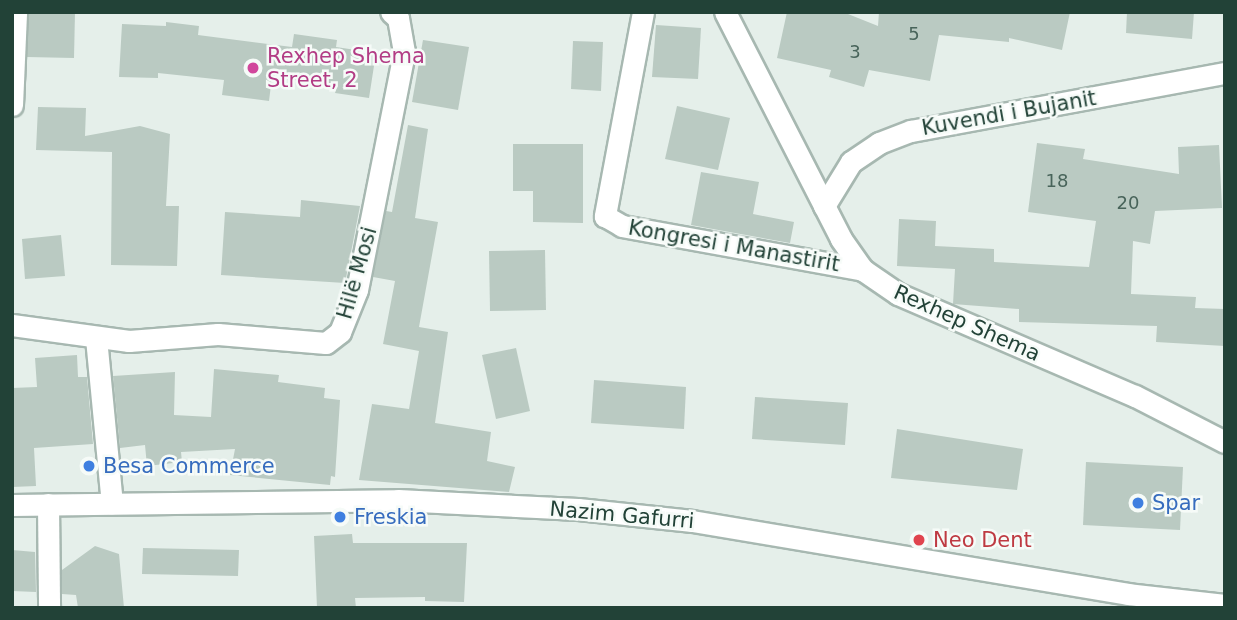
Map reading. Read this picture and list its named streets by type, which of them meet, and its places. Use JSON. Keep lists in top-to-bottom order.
{
  "streets": {
    "street": [
      "Kuvendi i Bujanit",
      "Kongresi i Manastirit",
      "Hilë Mosi",
      "Rexhep Shema",
      "Nazim Gafurri"
    ]
  },
  "crossings": [
    ["Kuvendi i Bujanit", "Rexhep Shema"],
    ["Kongresi i Manastirit", "Rexhep Shema"]
  ],
  "places": [
    "Rexhep Shema Street, 2",
    "Besa Commerce",
    "Spar",
    "Freskia",
    "Neo Dent"
  ],
  "house_numbers": [
    "5",
    "3",
    "18",
    "20"
  ]
}
